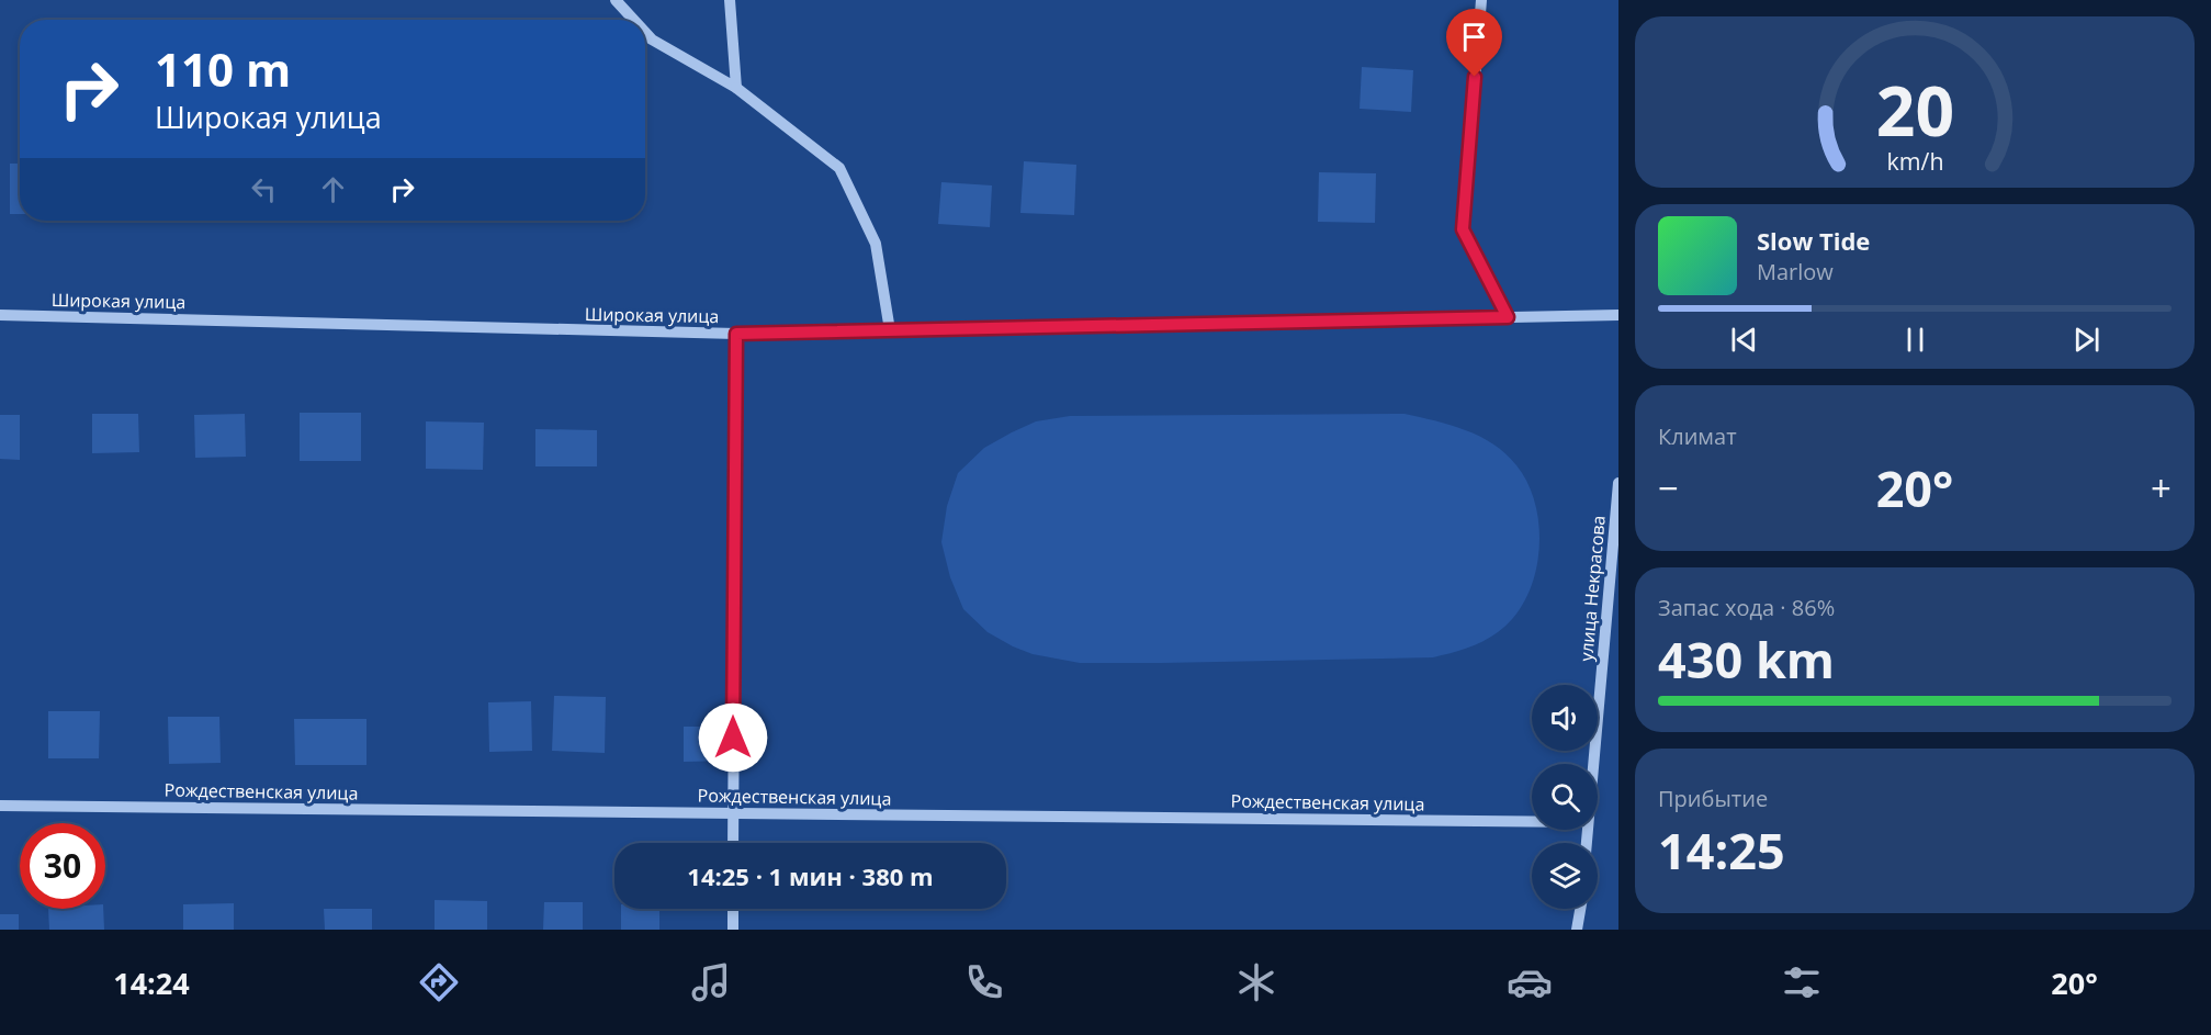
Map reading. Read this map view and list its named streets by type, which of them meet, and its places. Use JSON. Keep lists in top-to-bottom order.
{
  "streets": {
    "street": ["Широкая улица", "улица Некрасова", "Рождественская улица"]
  },
  "page": {
    "turn": ["110 m", "Широкая улица"],
    "song": ["Slow Tide", "Marlow"],
    "tile": [
      "Климат",
      ["Запас хода · 86%", "430 km"],
      ["Прибытие", "14:25"]
    ],
    "heat": ["−", "20°", "+"],
    "limit": "30",
    "trip": "14:25 · 1 мин · 380 m",
    "tabs": ["14:24", "20°"],
    "gauge": ["20", "km/h"]
  }
}
